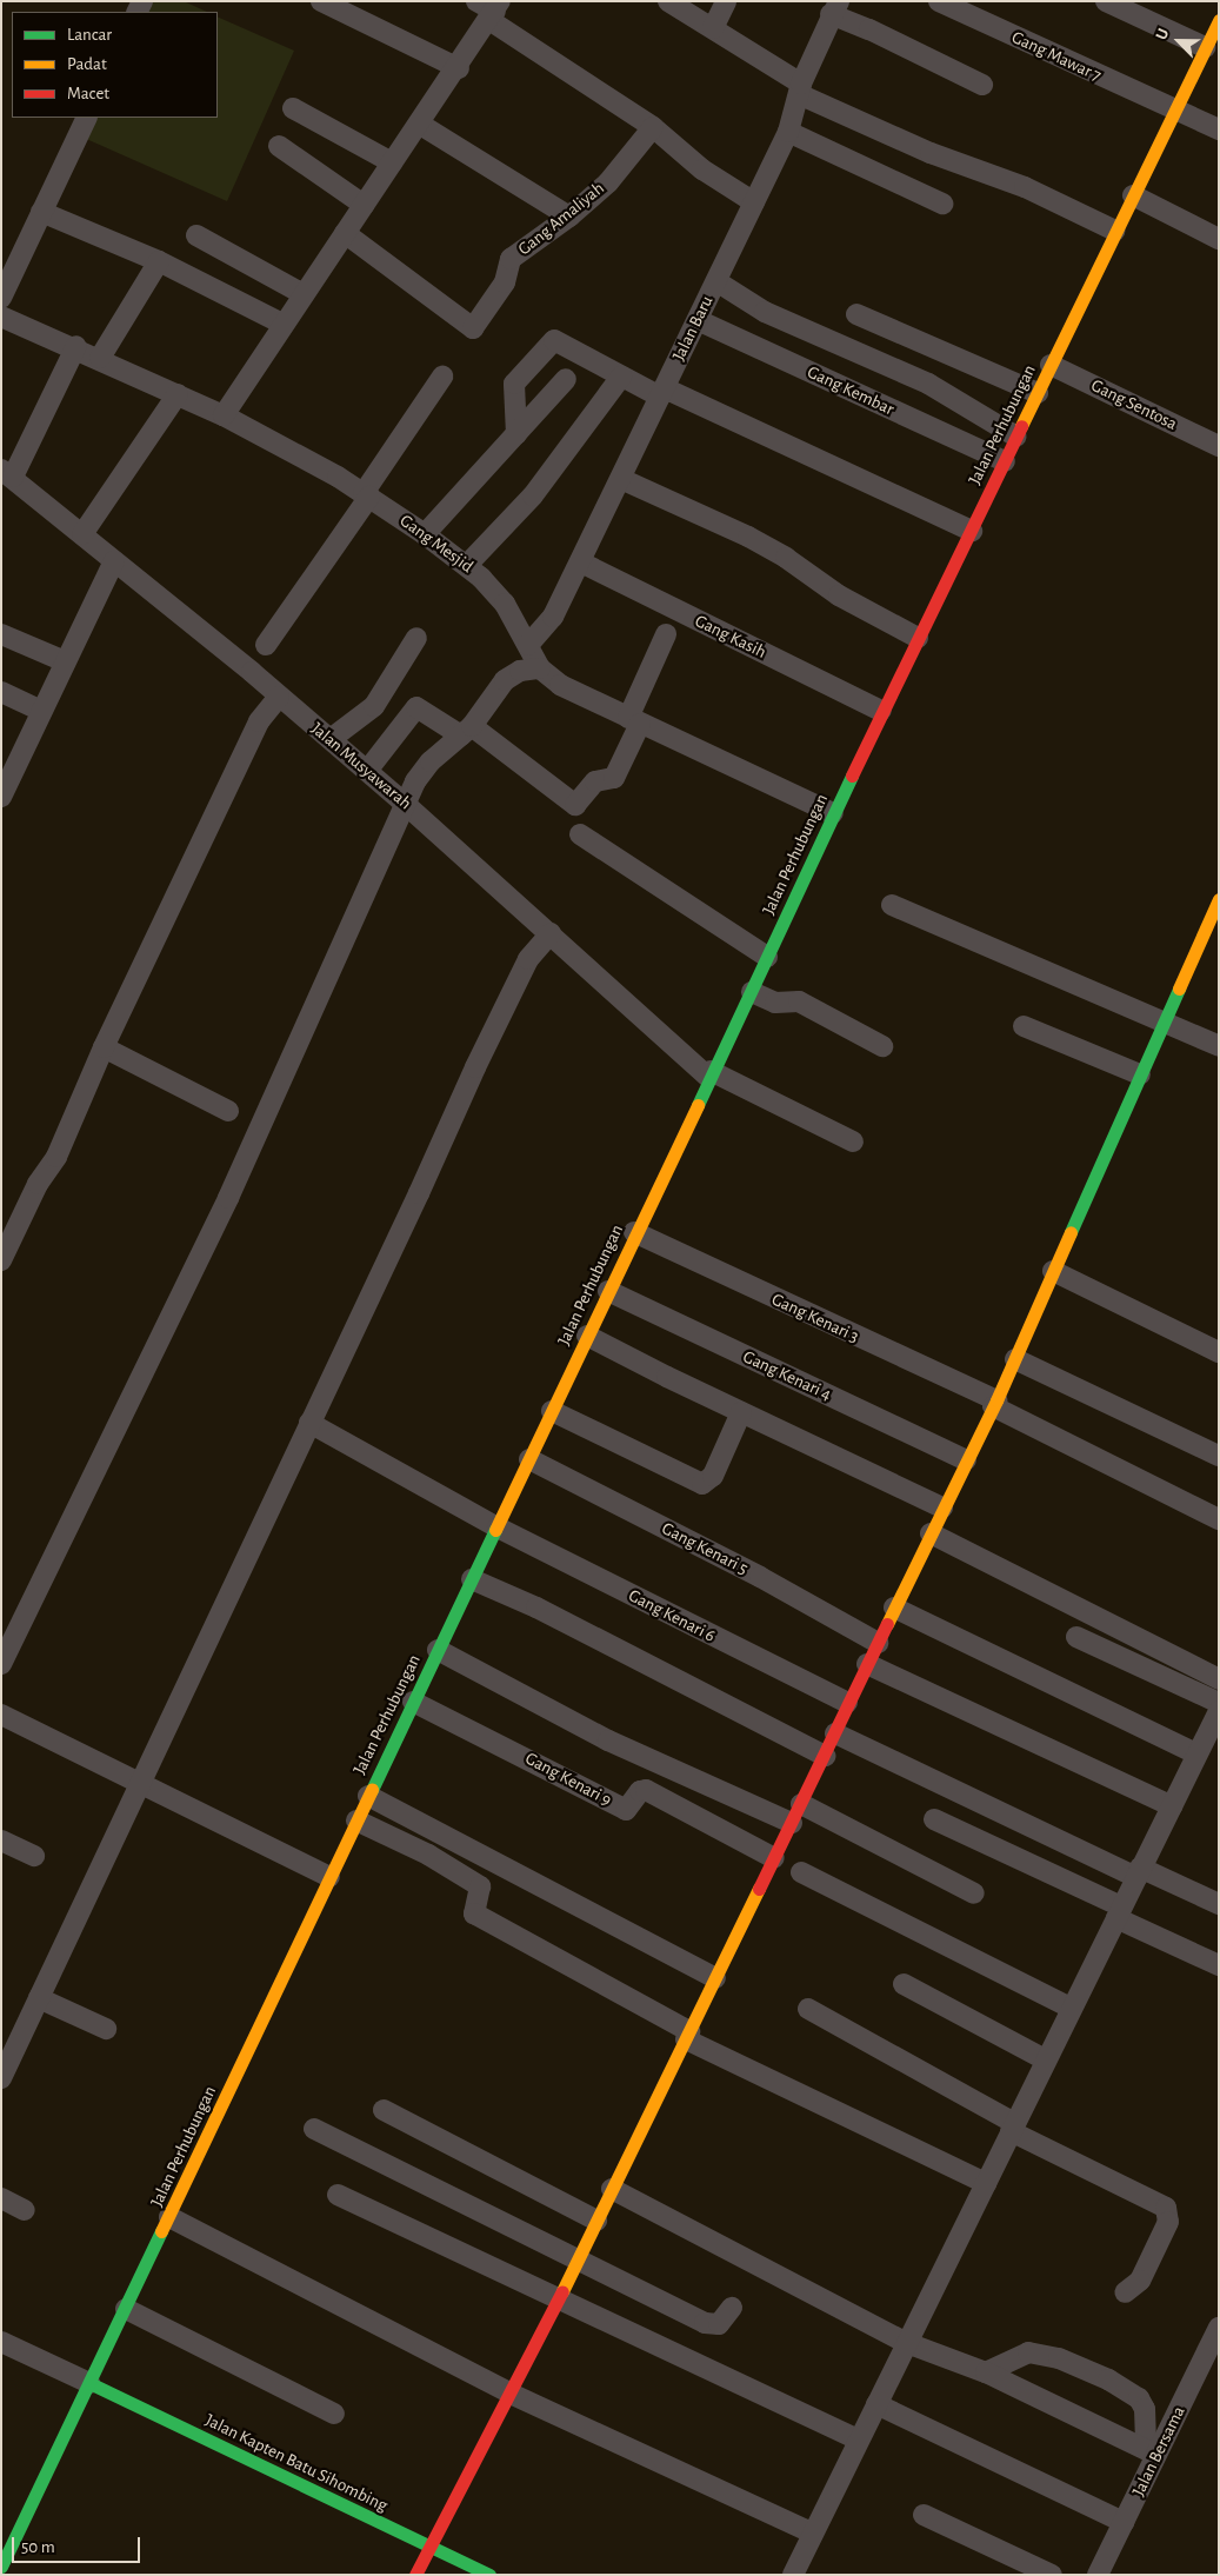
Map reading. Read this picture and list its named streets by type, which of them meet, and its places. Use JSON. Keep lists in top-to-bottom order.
{
  "streets": {
    "main road": ["Jalan Perhubungan", "Jalan Kapten Batu Sihombing"],
    "street": [
      "Gang Mawar 7",
      "Gang Amaliyah",
      "Jalan Baru",
      "Gang Kembar",
      "Gang Sentosa",
      "Gang Mesjid",
      "Gang Kasih",
      "Jalan Musyawarah",
      "Gang Kenari 3",
      "Gang Kenari 4",
      "Gang Kenari 5",
      "Gang Kenari 6",
      "Gang Kenari 9",
      "Jalan Bersama"
    ]
  },
  "crossings": [
    ["Gang Mawar 7", "Jalan Perhubungan"],
    ["Jalan Baru", "Gang Kembar"],
    ["Jalan Baru", "Gang Mesjid"],
    ["Jalan Baru", "Gang Kasih"],
    ["Gang Kembar", "Jalan Perhubungan"],
    ["Gang Sentosa", "Jalan Perhubungan"],
    ["Jalan Perhubungan", "Gang Mesjid"],
    ["Jalan Perhubungan", "Gang Kasih"],
    ["Jalan Perhubungan", "Jalan Musyawarah"],
    ["Jalan Perhubungan", "Gang Kenari 3"],
    ["Jalan Perhubungan", "Gang Kenari 4"],
    ["Jalan Perhubungan", "Gang Kenari 5"],
    ["Jalan Perhubungan", "Gang Kenari 6"],
    ["Jalan Perhubungan", "Gang Kenari 9"],
    ["Jalan Perhubungan", "Jalan Kapten Batu Sihombing"]
  ],
  "legend": ["Lancar", "Padat", "Macet"],
  "scale_bar": "50 m",
  "north": "top left"
}
